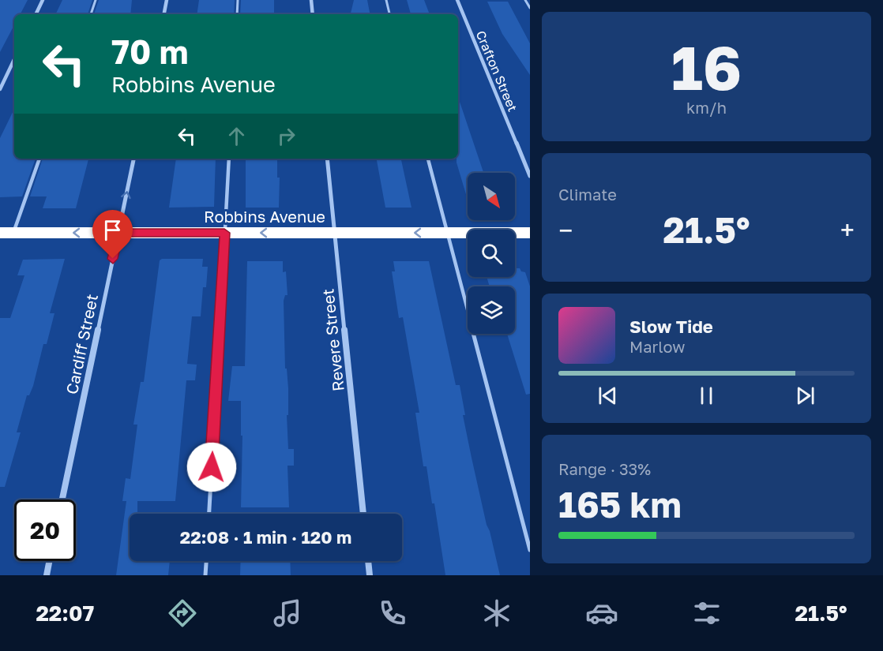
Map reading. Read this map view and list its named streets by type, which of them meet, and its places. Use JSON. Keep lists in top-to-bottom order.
{
  "streets": {
    "highway": ["Robbins Avenue"],
    "street": ["Crafton Street", "Revere Street", "Cardiff Street"]
  },
  "crossings": [
    ["Robbins Avenue", "Revere Street"],
    ["Robbins Avenue", "Cardiff Street"]
  ],
  "one_way": ["Robbins Avenue"],
  "north": "bottom right",
  "page": {
    "tile": [
      ["16", "km/h"],
      "Climate",
      ["Range · 33%", "165 km"]
    ],
    "turn": ["70 m", "Robbins Avenue"],
    "heat": ["−", "21.5°", "+"],
    "song": ["Slow Tide", "Marlow"],
    "limit": "20",
    "trip": "22:08 · 1 min · 120 m",
    "tabs": ["22:07", "21.5°"]
  }
}
